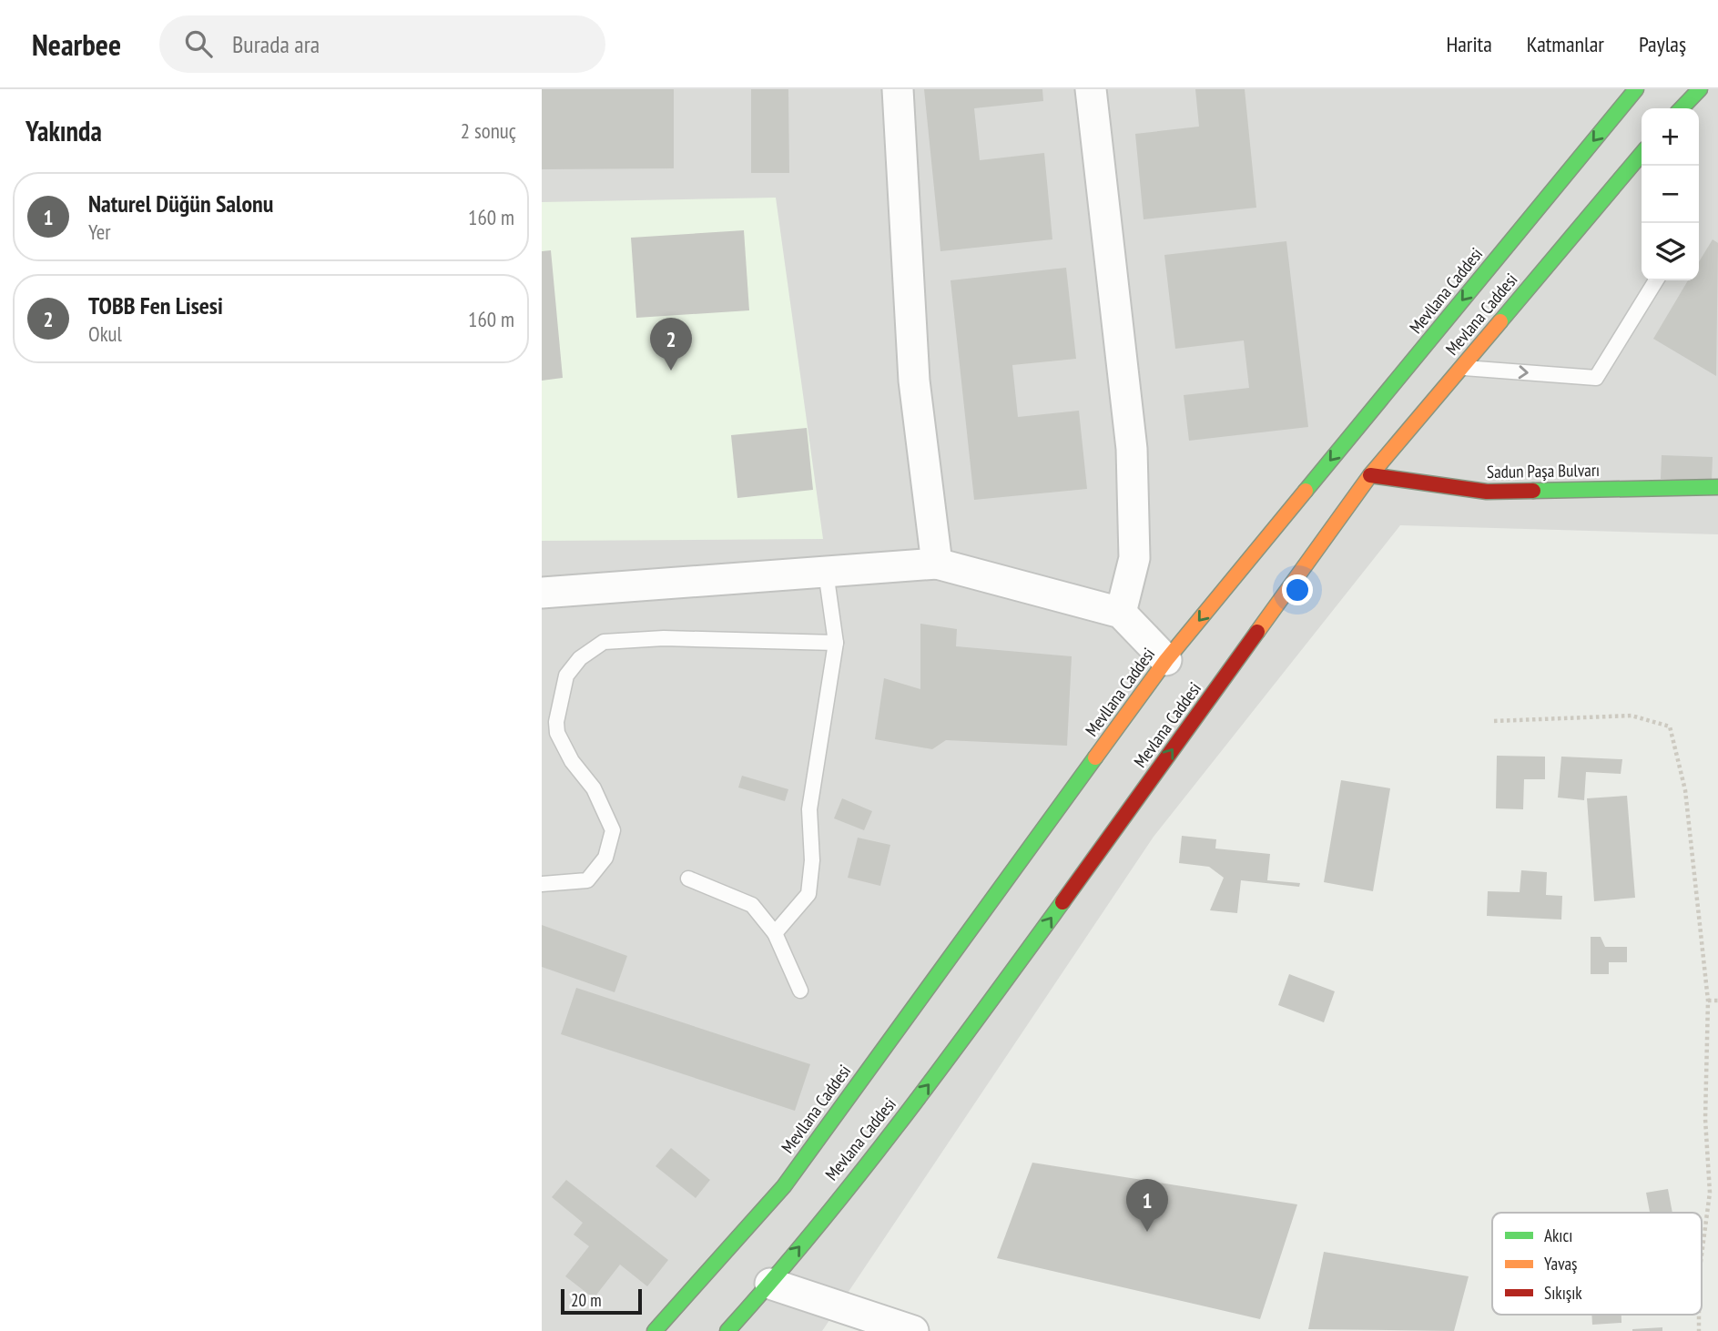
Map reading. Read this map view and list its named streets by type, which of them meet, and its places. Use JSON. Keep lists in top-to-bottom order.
{
  "streets": {
    "main road": ["Mevllana Caddesi", "Mevlana Caddesi", "Sadun Paşa Bulvarı"]
  },
  "crossings": [
    ["Mevlana Caddesi", "Sadun Paşa Bulvarı"]
  ],
  "one_way": ["Mevllana Caddesi", "Mevlana Caddesi"],
  "legend": ["Akıcı", "Yavaş", "Sıkışık"],
  "scale_bar": "20 m",
  "page": {
    "header": "Nearbee",
    "search": "Burada ara",
    "nav": ["Harita", "Katmanlar", "Paylaş"],
    "heading": ["Yakında", "2 sonuç"],
    "map_buttons": ["+", "−"],
    "list": [
      {
        "mark": "1",
        "name": "Naturel Düğün Salonu",
        "note": "Yer",
        "value": "160 m"
      },
      {
        "mark": "2",
        "name": "TOBB Fen Lisesi",
        "note": "Okul",
        "value": "160 m"
      }
    ],
    "pins": ["2", "1"],
    "scale": "20 m"
  }
}
